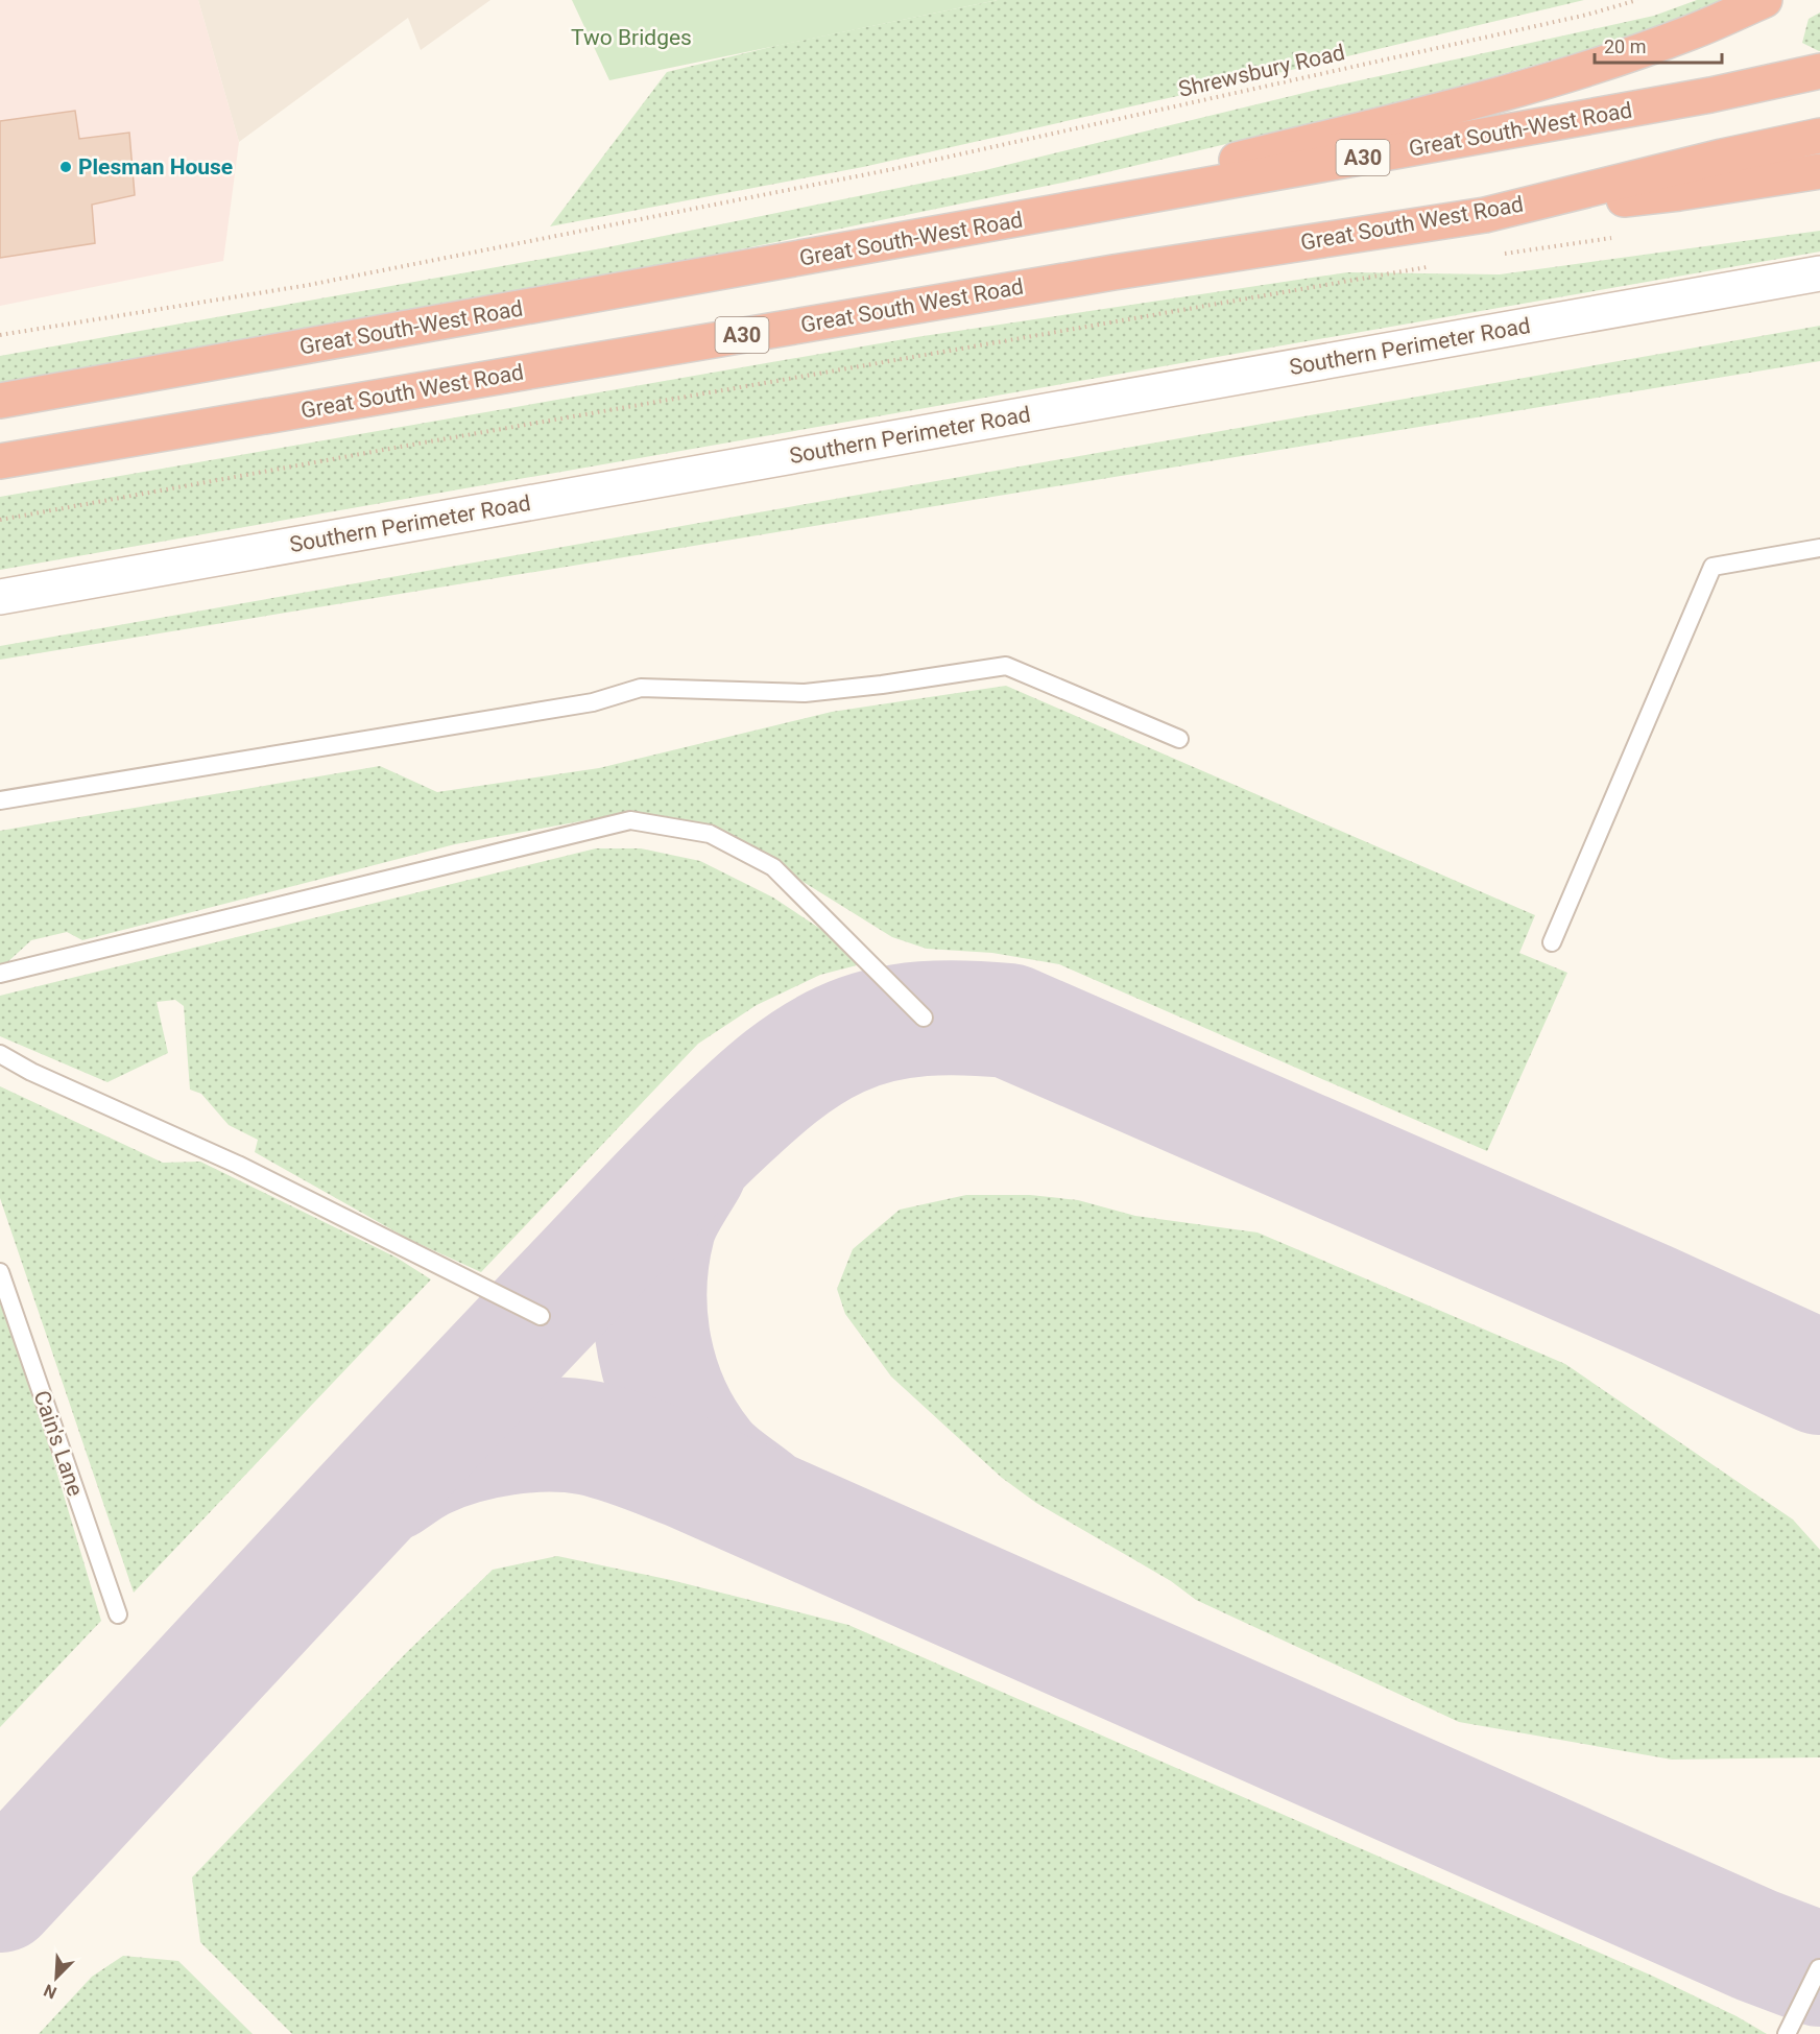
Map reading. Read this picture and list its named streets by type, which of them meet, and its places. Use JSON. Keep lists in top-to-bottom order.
{
  "streets": {
    "highway": ["Great South-West Road", "A30", "Great South West Road"],
    "street": ["Southern Perimeter Road"],
    "lane": ["Cain's Lane"],
    "path": ["Shrewsbury Road"]
  },
  "parks": ["Two Bridges"],
  "places": ["Plesman House"],
  "scale_bar": "20 m",
  "north": "bottom left"
}
